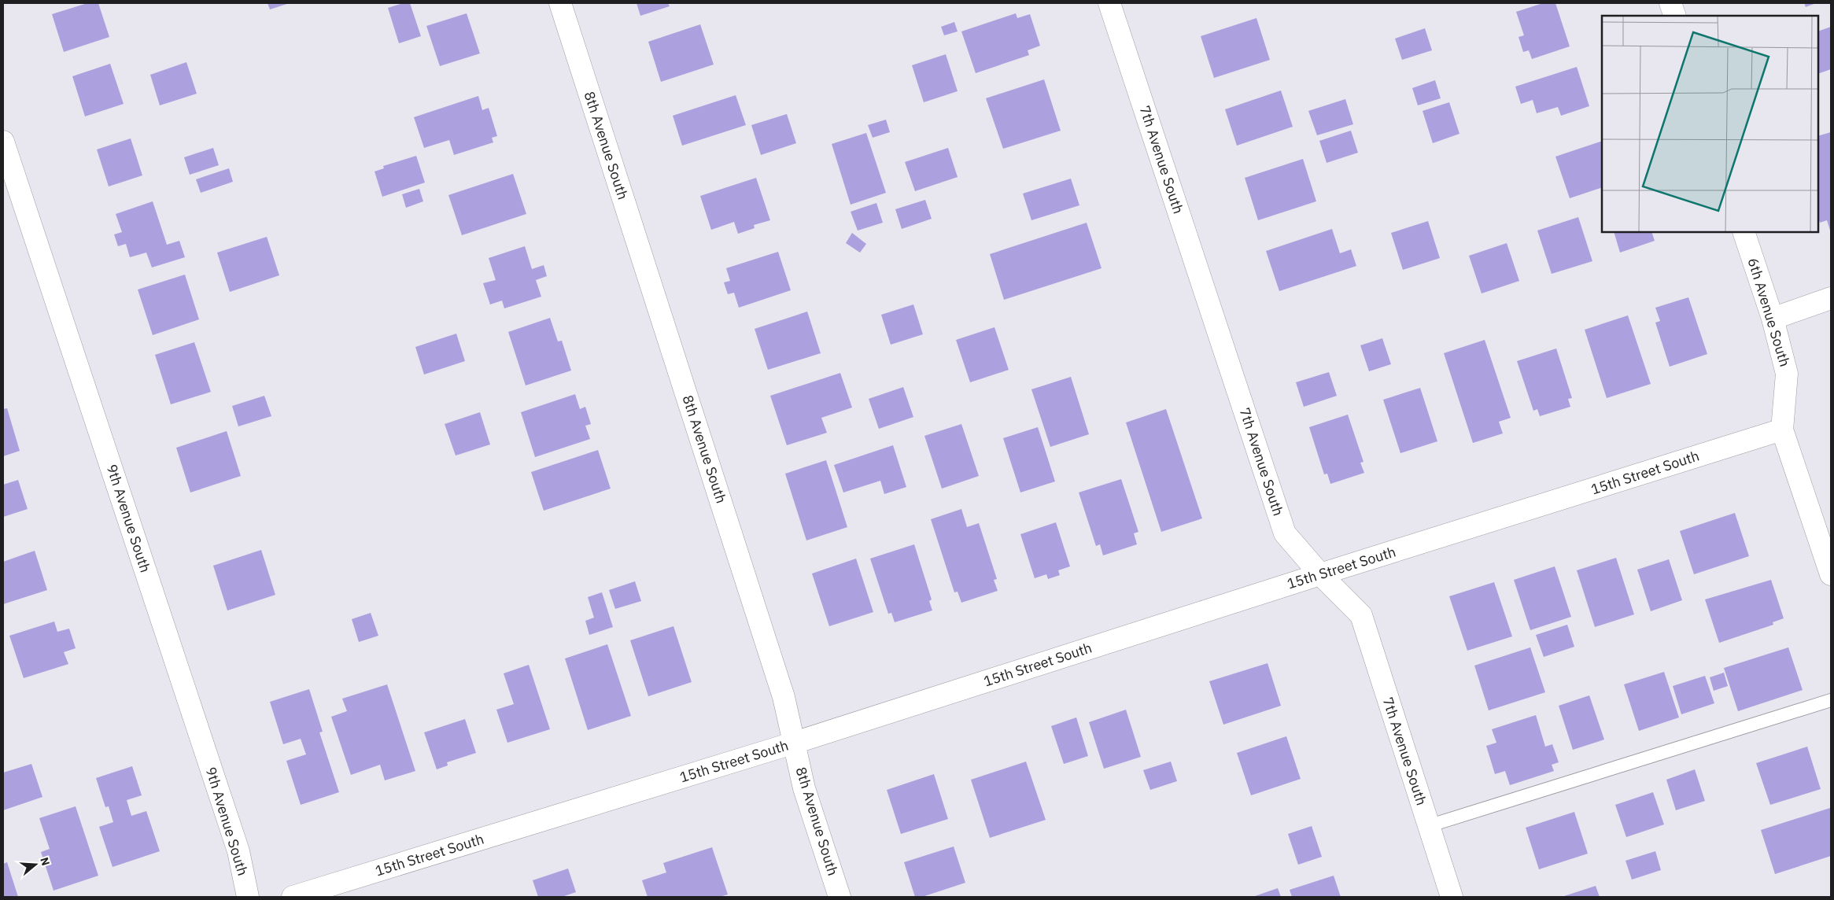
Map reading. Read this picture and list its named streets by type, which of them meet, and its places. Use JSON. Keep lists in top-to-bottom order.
{
  "streets": {
    "street": [
      "8th Avenue South",
      "7th Avenue South",
      "6th Avenue South",
      "15th Street South",
      "9th Avenue South"
    ]
  },
  "crossings": [
    ["8th Avenue South", "15th Street South"],
    ["7th Avenue South", "15th Street South"],
    ["6th Avenue South", "15th Street South"]
  ],
  "north": "right"
}
